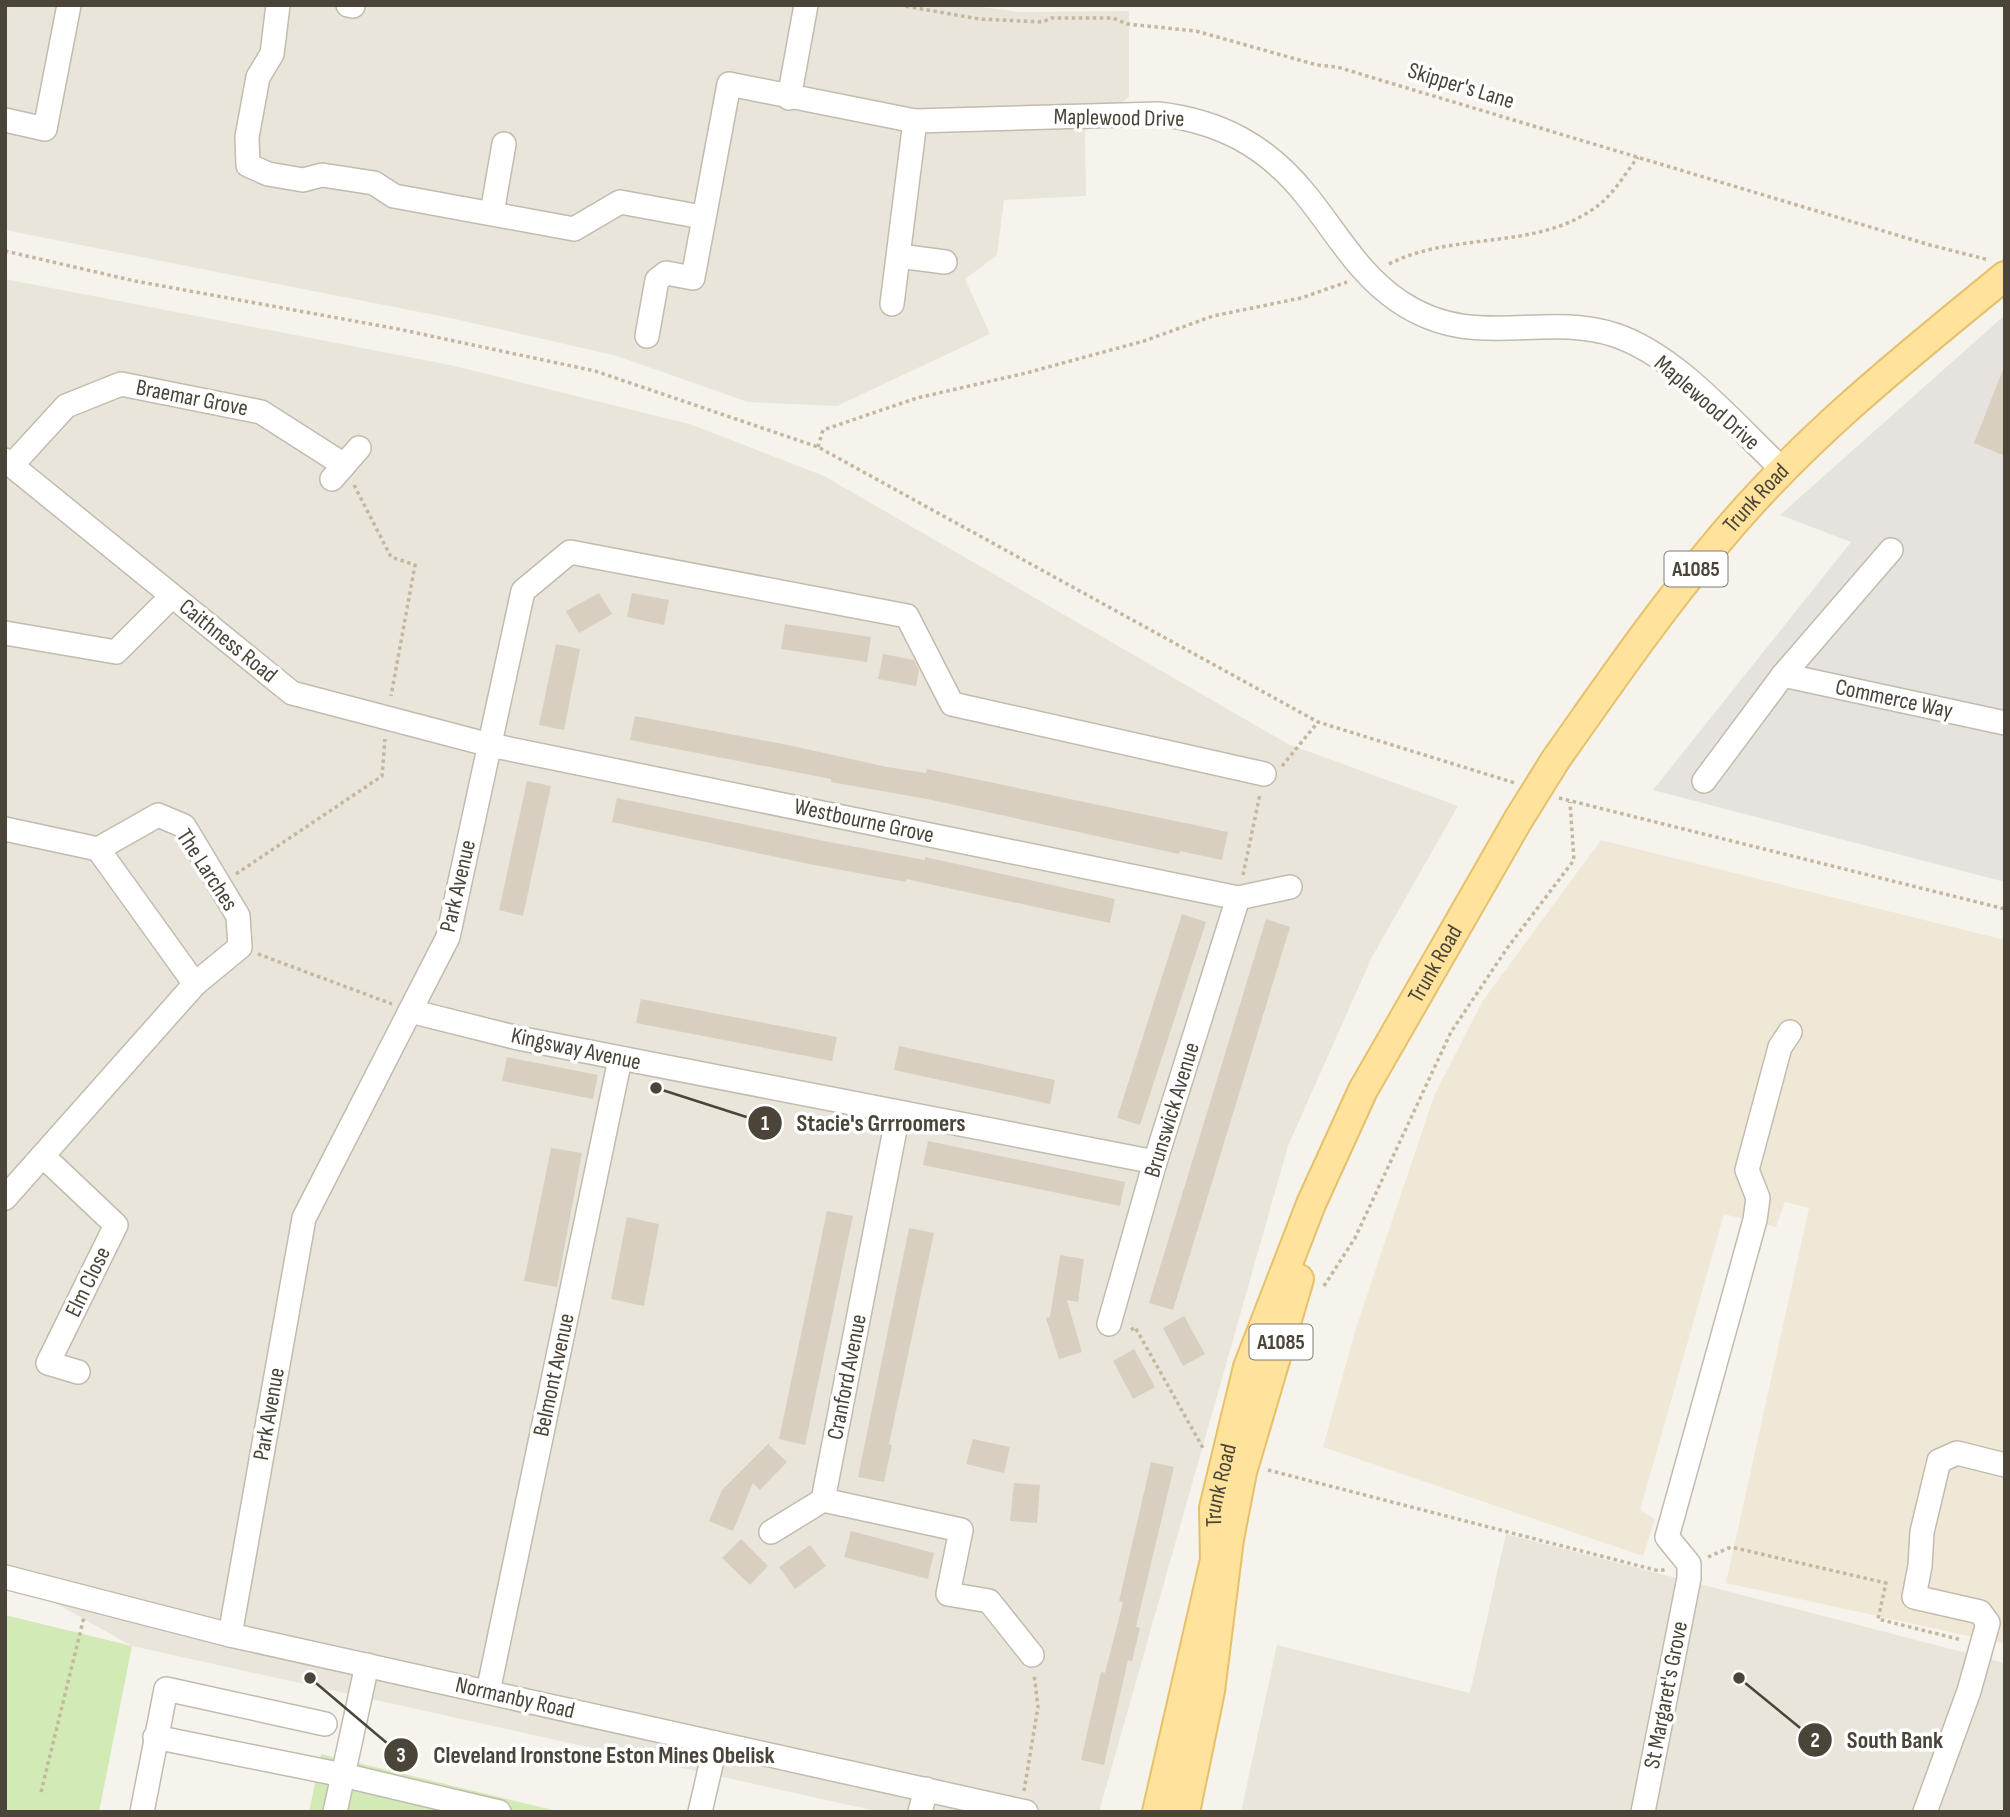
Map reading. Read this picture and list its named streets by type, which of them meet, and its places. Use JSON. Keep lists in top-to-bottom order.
{
  "streets": {
    "main road": ["Trunk Road", "A1085"],
    "street": [
      "Maplewood Drive",
      "Braemar Grove",
      "Caithness Road",
      "Commerce Way",
      "Westbourne Grove",
      "The Larches",
      "Park Avenue",
      "Kingsway Avenue",
      "Brunswick Avenue",
      "Elm Close",
      "Belmont Avenue",
      "Cranford Avenue",
      "St Margaret's Grove",
      "Normanby Road"
    ],
    "path": ["Skipper's Lane"]
  },
  "crossings": [
    ["Skipper's Lane", "Trunk Road"],
    ["Maplewood Drive", "Trunk Road"],
    ["Braemar Grove", "Caithness Road"],
    ["Trunk Road", "A1085"],
    ["Caithness Road", "Westbourne Grove"],
    ["Caithness Road", "Park Avenue"],
    ["Westbourne Grove", "Park Avenue"],
    ["Westbourne Grove", "Brunswick Avenue"],
    ["Park Avenue", "Kingsway Avenue"],
    ["Park Avenue", "Normanby Road"],
    ["Kingsway Avenue", "Brunswick Avenue"],
    ["Kingsway Avenue", "Belmont Avenue"],
    ["Kingsway Avenue", "Cranford Avenue"],
    ["Belmont Avenue", "Normanby Road"]
  ],
  "places": ["Stacie's Grrroomers", "Cleveland Ironstone Eston Mines Obelisk", "South Bank"]
}
